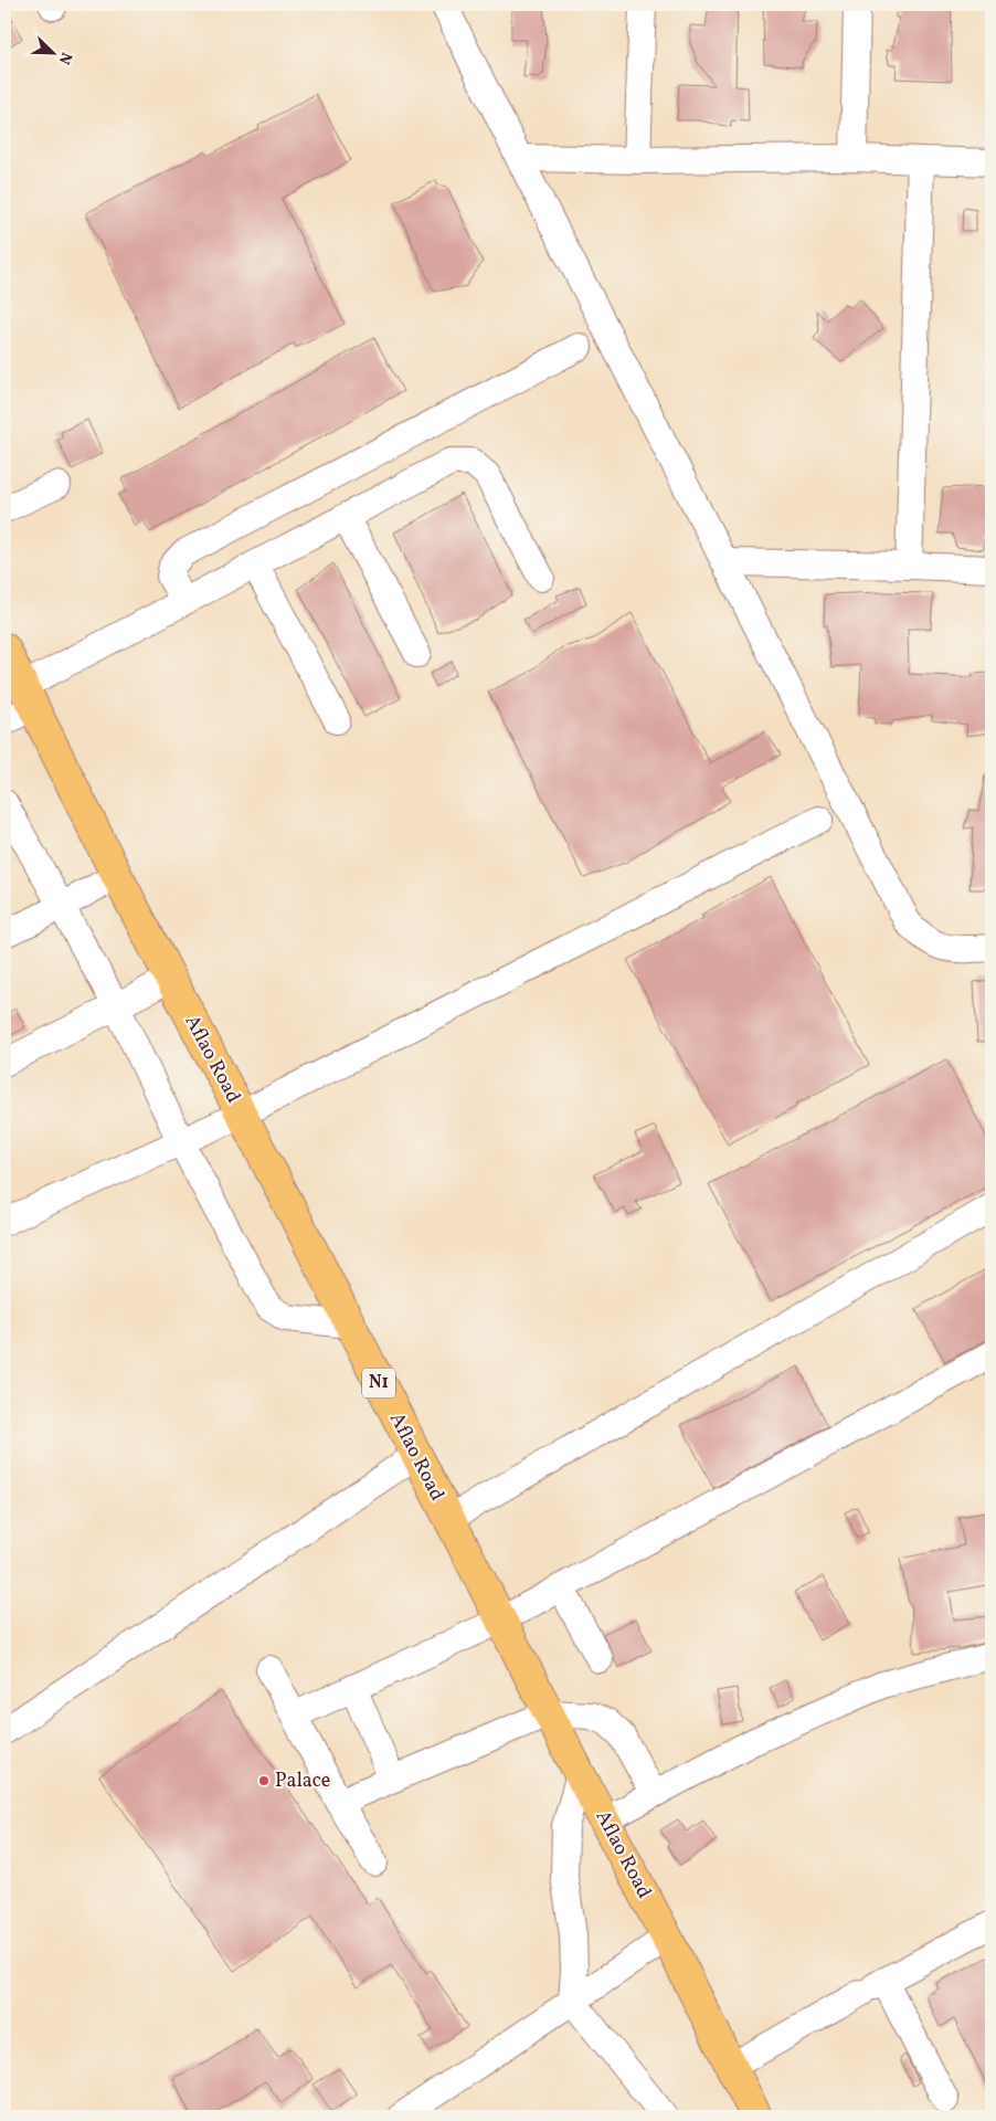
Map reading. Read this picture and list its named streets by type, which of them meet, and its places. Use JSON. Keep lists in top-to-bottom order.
{
  "streets": {
    "highway": ["Aflao Road", "N1"]
  },
  "places": ["Palace"],
  "north": "bottom right"
}
